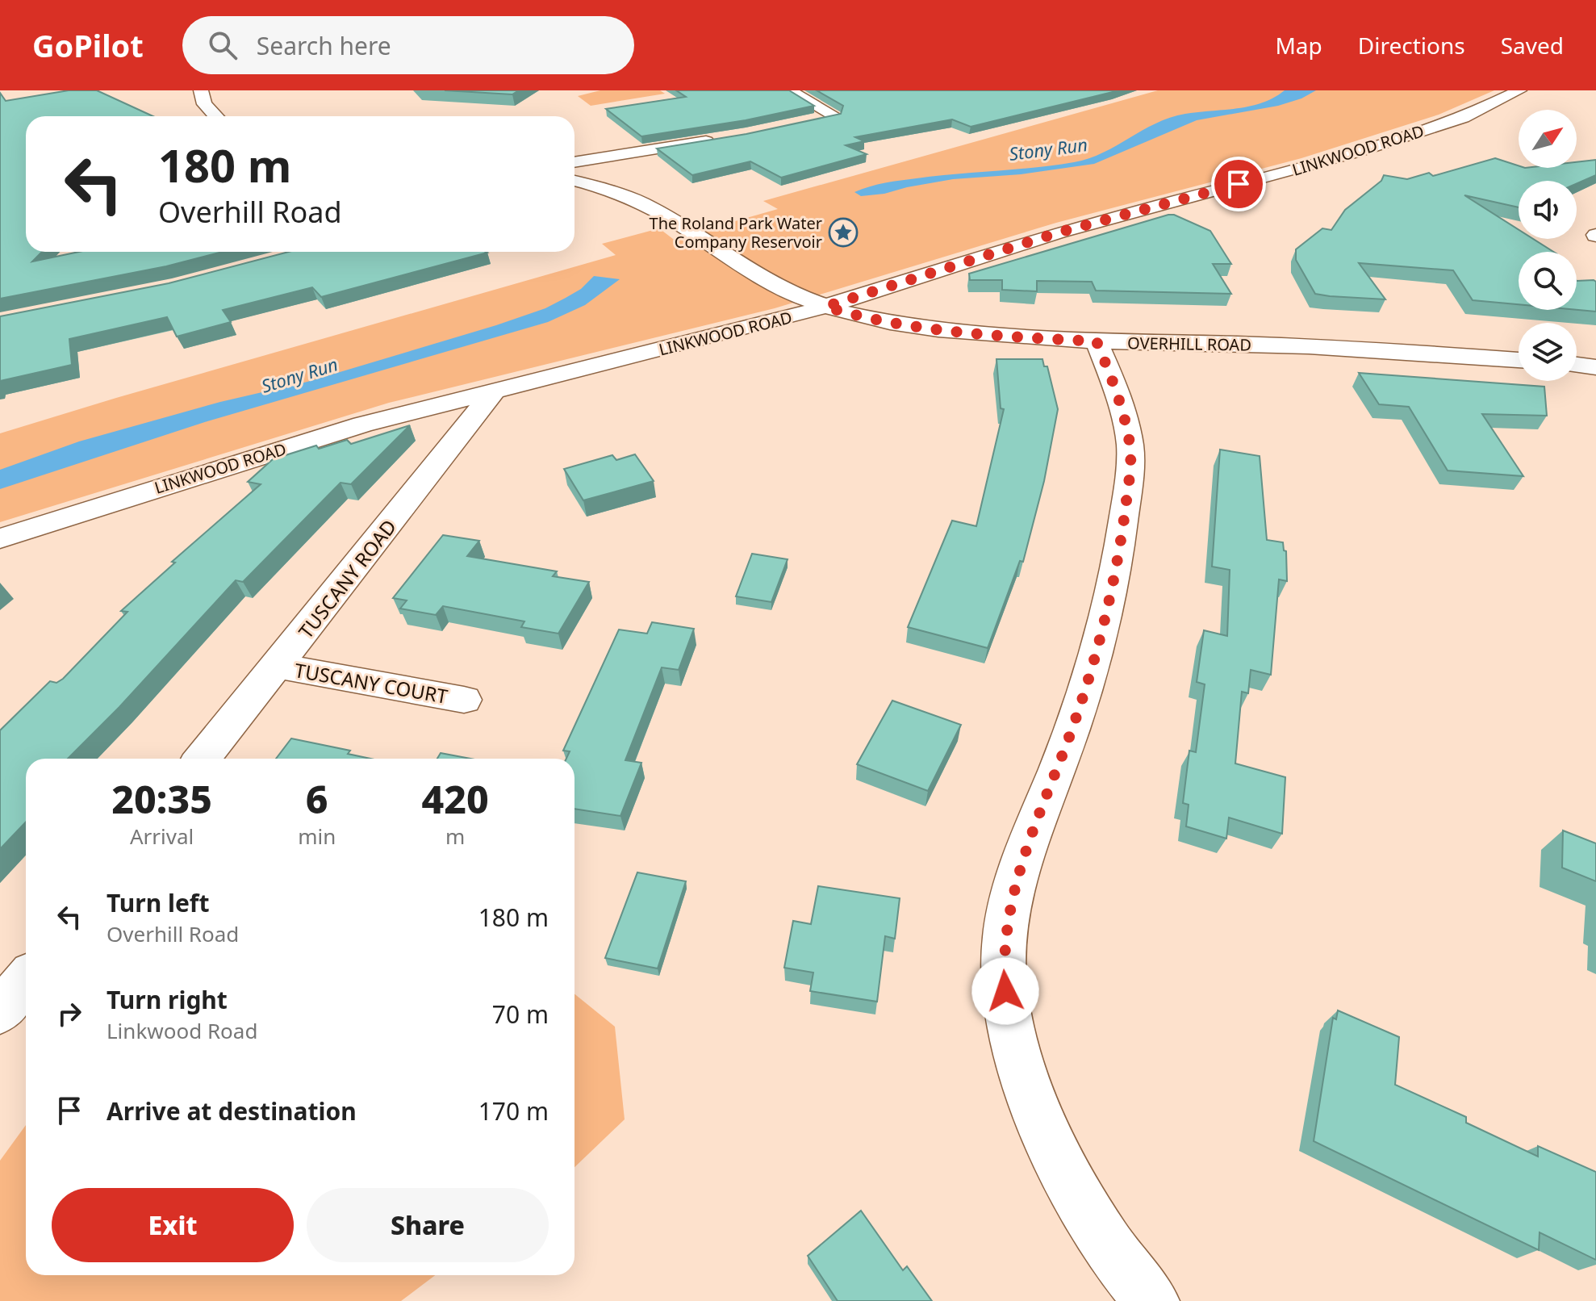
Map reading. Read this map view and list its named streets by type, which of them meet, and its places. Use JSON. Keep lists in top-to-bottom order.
{
  "streets": {
    "street": [
      "LINKWOOD ROAD",
      "OVERHILL ROAD",
      "TUSCANY ROAD",
      "TUSCANY COURT"
    ]
  },
  "crossings": [
    ["LINKWOOD ROAD", "OVERHILL ROAD"],
    ["LINKWOOD ROAD", "TUSCANY ROAD"],
    ["TUSCANY ROAD", "TUSCANY COURT"]
  ],
  "water": ["Stony Run"],
  "places": {
    "place": ["The Roland Park Water Company Reservoir"]
  },
  "north": "top right",
  "page": {
    "header": "GoPilot",
    "search": "Search here",
    "nav": ["Map", "Directions", "Saved"],
    "turn": ["180 m", "Overhill Road"],
    "eta": [
      "20:35",
      "Arrival",
      "6",
      "min",
      "420",
      "m"
    ],
    "list": [
      {
        "name": "Turn left",
        "note": "Overhill Road",
        "value": "180 m"
      },
      {
        "name": "Turn right",
        "note": "Linkwood Road",
        "value": "70 m"
      },
      {
        "name": "Arrive at destination",
        "value": "170 m"
      }
    ],
    "buttons": ["Exit", "Share"]
  }
}
